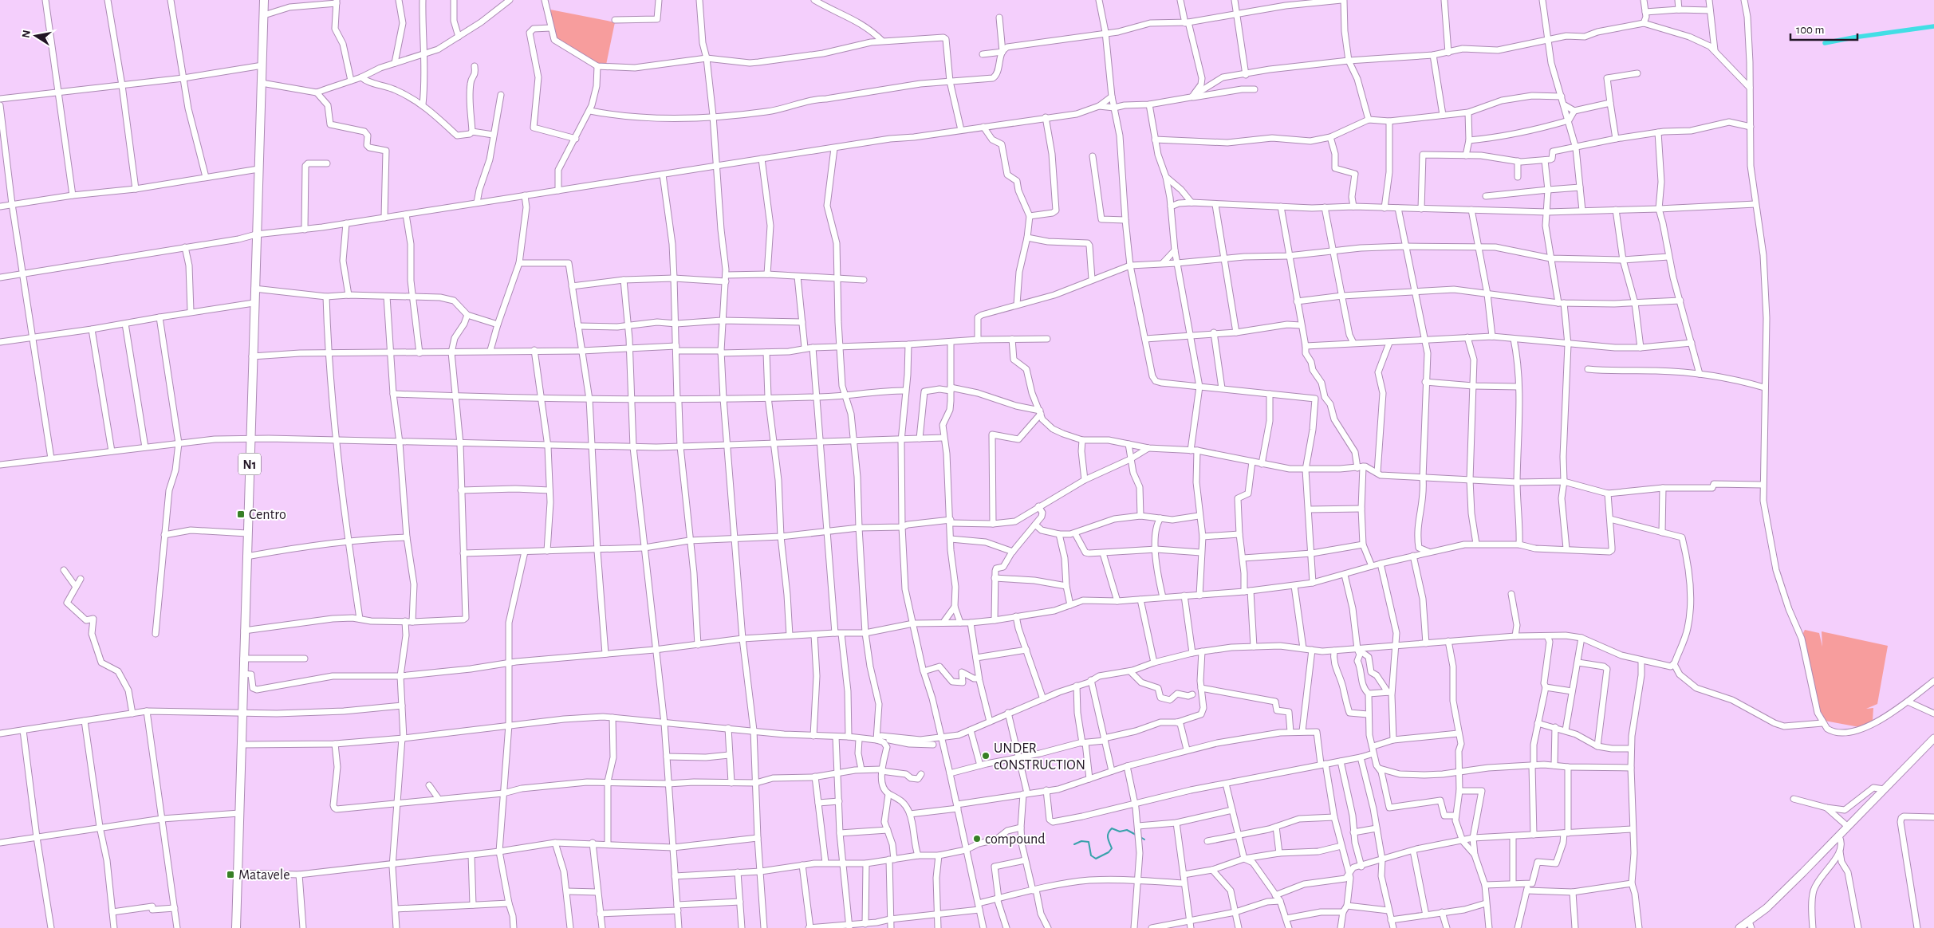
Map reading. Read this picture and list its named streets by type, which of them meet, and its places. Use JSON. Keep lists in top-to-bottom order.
{
  "streets": {
    "highway": ["N1"]
  },
  "places": {
    "transit": ["Centro", "Matavele"],
    "other": ["UNDER cONSTRUCTION", "compound"]
  },
  "scale_bar": "100 m",
  "north": "left"
}
